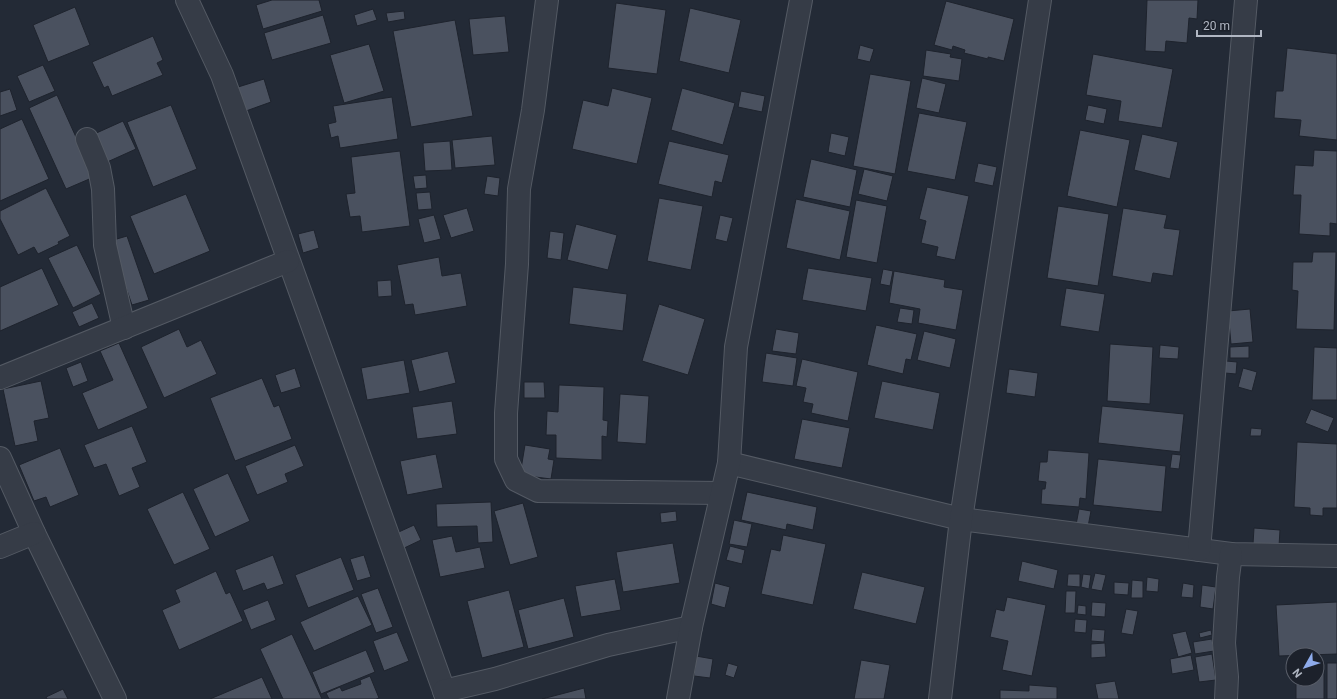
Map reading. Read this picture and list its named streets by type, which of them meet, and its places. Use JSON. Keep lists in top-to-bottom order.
{
  "scale_bar": "20 m",
  "north": "bottom left"
}
